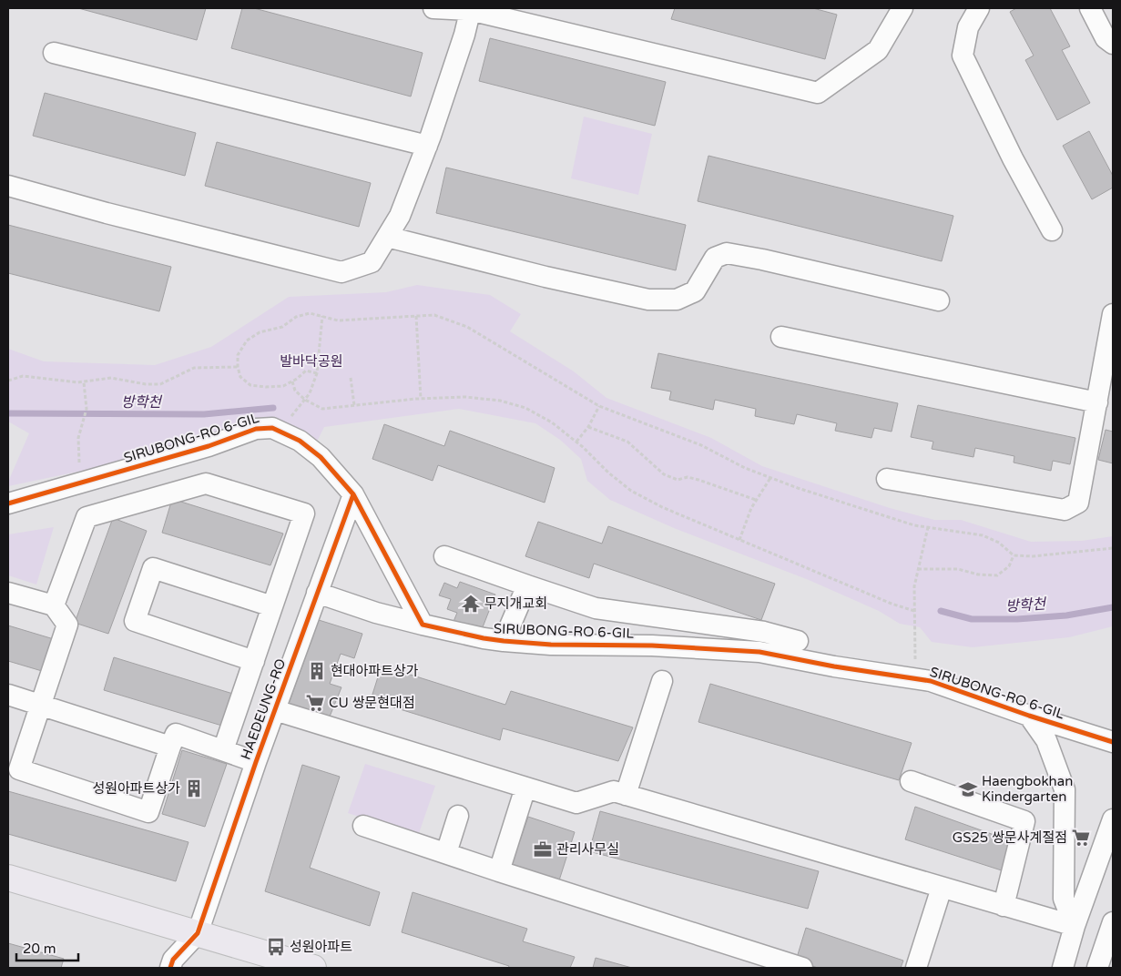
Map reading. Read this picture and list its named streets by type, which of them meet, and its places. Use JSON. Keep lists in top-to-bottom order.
{
  "streets": {
    "street": ["SIRUBONG-RO 6-GIL", "HAEDEUNG-RO"]
  },
  "crossings": [
    ["SIRUBONG-RO 6-GIL", "HAEDEUNG-RO"]
  ],
  "water": ["방학천"],
  "parks": ["발바닥공원"],
  "places": {
    "temple": ["무지개교회"],
    "building": ["현대아파트상가", "성원아파트상가"],
    "supermarket": ["CU 쌍문현대점", "GS25 쌍문사계절점"],
    "school or university": ["Haengbokhan Kindergarten"],
    "office": ["관리사무실"],
    "bus stop": ["성원아파트"]
  },
  "scale_bar": "20 m"
}
